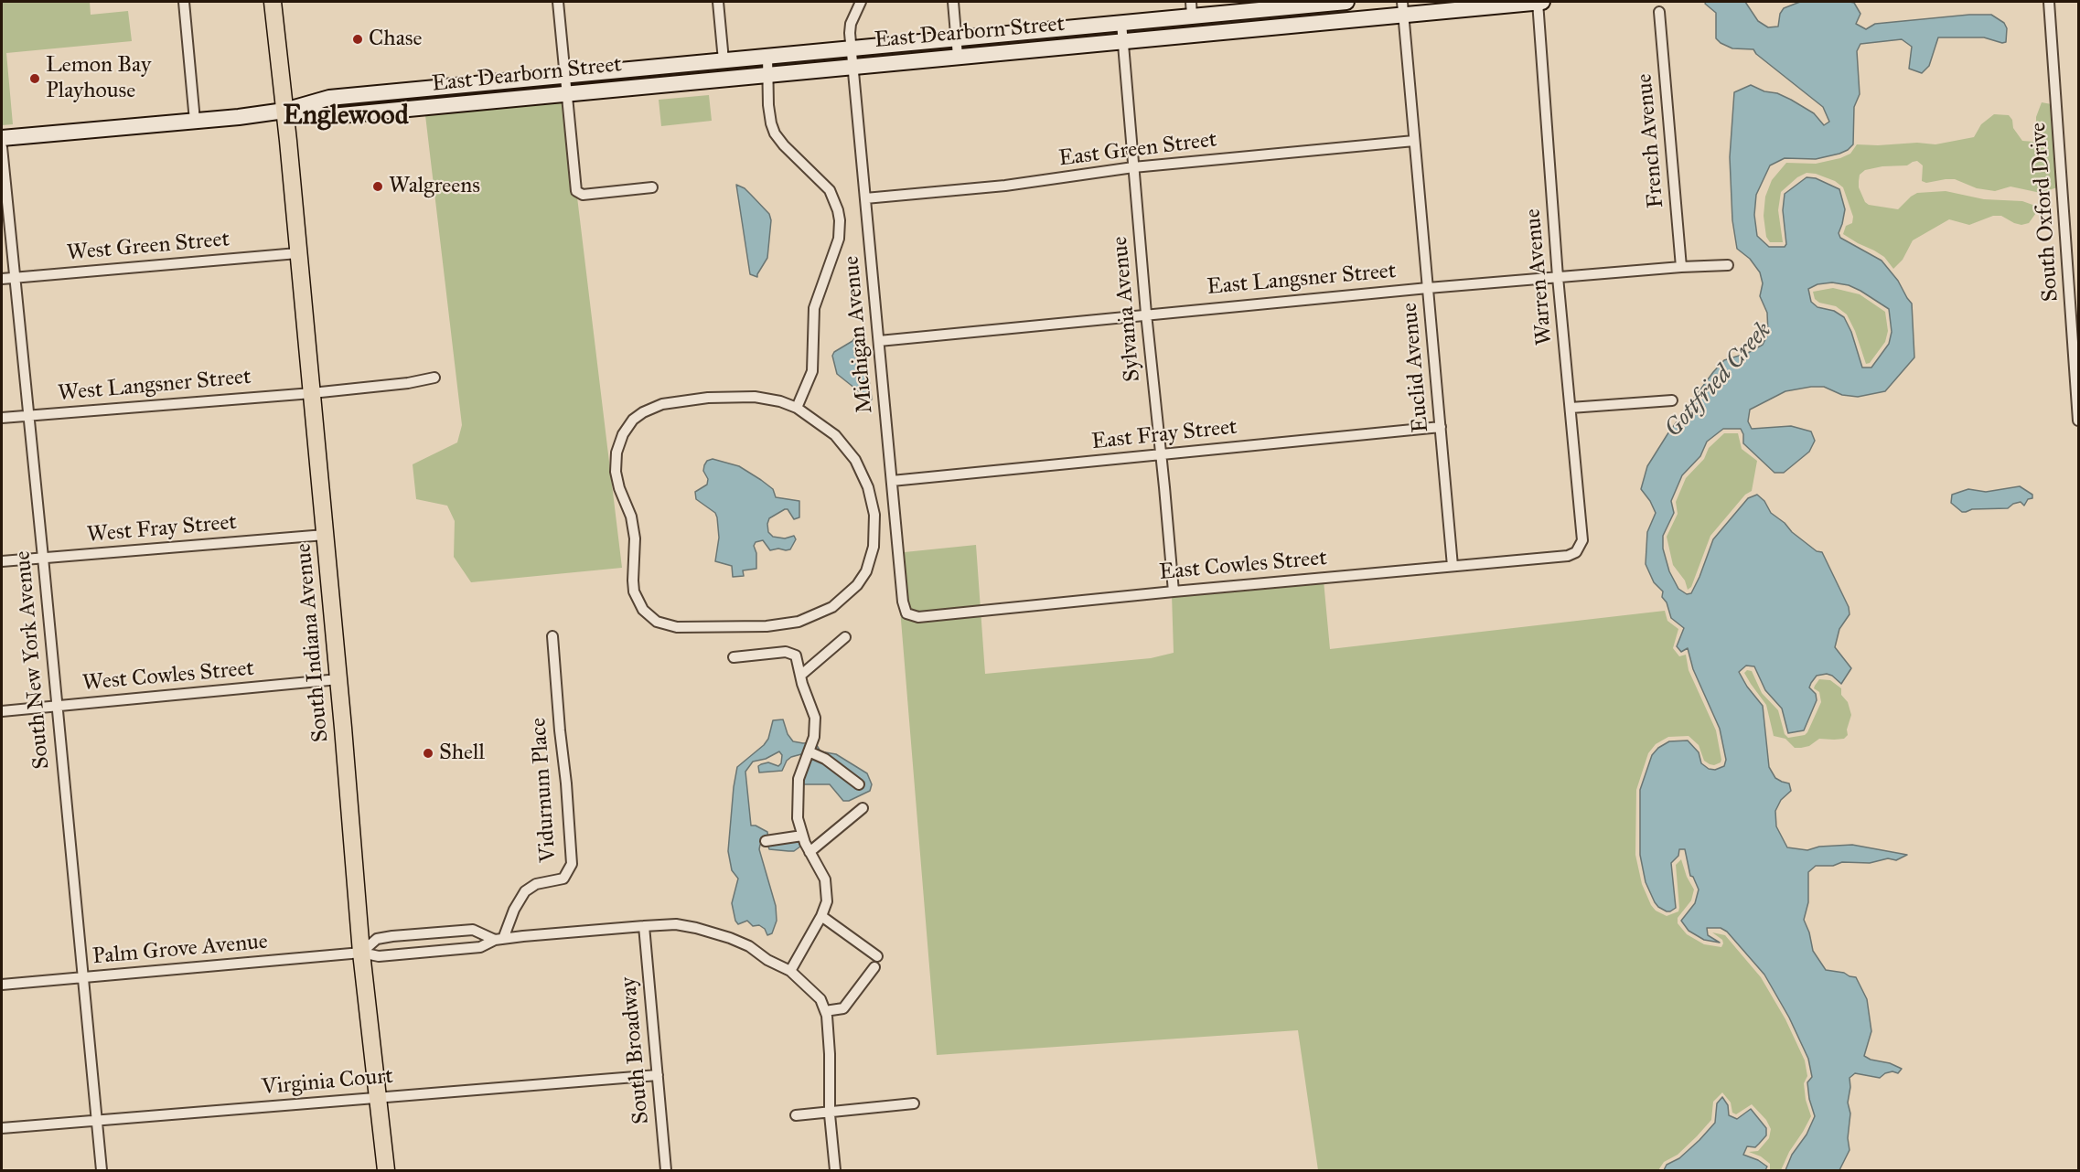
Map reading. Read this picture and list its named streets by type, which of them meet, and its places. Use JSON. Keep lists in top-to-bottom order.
{
  "streets": {
    "main road": ["East Dearborn Street", "South Indiana Avenue"],
    "street": [
      "French Avenue",
      "East Green Street",
      "South Oxford Drive",
      "West Green Street",
      "Warren Avenue",
      "East Langsner Street",
      "Sylvania Avenue",
      "Michigan Avenue",
      "Euclid Avenue",
      "West Langsner Street",
      "East Fray Street",
      "West Fray Street",
      "East Cowles Street",
      "South New York Avenue",
      "West Cowles Street",
      "Vidurnum Place",
      "Palm Grove Avenue",
      "South Broadway",
      "Virginia Court"
    ]
  },
  "crossings": [
    ["East Dearborn Street", "Warren Avenue"],
    ["East Dearborn Street", "Sylvania Avenue"],
    ["East Dearborn Street", "Michigan Avenue"],
    ["East Dearborn Street", "Euclid Avenue"],
    ["East Dearborn Street", "South Indiana Avenue"],
    ["French Avenue", "East Langsner Street"],
    ["East Green Street", "Sylvania Avenue"],
    ["East Green Street", "Michigan Avenue"],
    ["East Green Street", "Euclid Avenue"],
    ["West Green Street", "South Indiana Avenue"],
    ["West Green Street", "South New York Avenue"],
    ["Warren Avenue", "East Langsner Street"],
    ["Warren Avenue", "East Cowles Street"],
    ["East Langsner Street", "Sylvania Avenue"],
    ["East Langsner Street", "Michigan Avenue"],
    ["East Langsner Street", "Euclid Avenue"],
    ["Sylvania Avenue", "East Fray Street"],
    ["Sylvania Avenue", "East Cowles Street"],
    ["Michigan Avenue", "East Fray Street"],
    ["Michigan Avenue", "East Cowles Street"],
    ["Euclid Avenue", "East Fray Street"],
    ["Euclid Avenue", "East Cowles Street"],
    ["West Langsner Street", "South Indiana Avenue"],
    ["West Langsner Street", "South New York Avenue"],
    ["West Fray Street", "South Indiana Avenue"],
    ["West Fray Street", "South New York Avenue"],
    ["South Indiana Avenue", "West Cowles Street"],
    ["South Indiana Avenue", "Palm Grove Avenue"],
    ["South Indiana Avenue", "Virginia Court"],
    ["South New York Avenue", "West Cowles Street"],
    ["South New York Avenue", "Palm Grove Avenue"],
    ["South New York Avenue", "Virginia Court"],
    ["Vidurnum Place", "Palm Grove Avenue"],
    ["South Broadway", "Virginia Court"]
  ],
  "districts": ["Englewood"],
  "water": ["Gottfried Creek"],
  "places": [
    "Chase",
    "Lemon Bay Playhouse",
    "Walgreens",
    "Shell"
  ]
}
